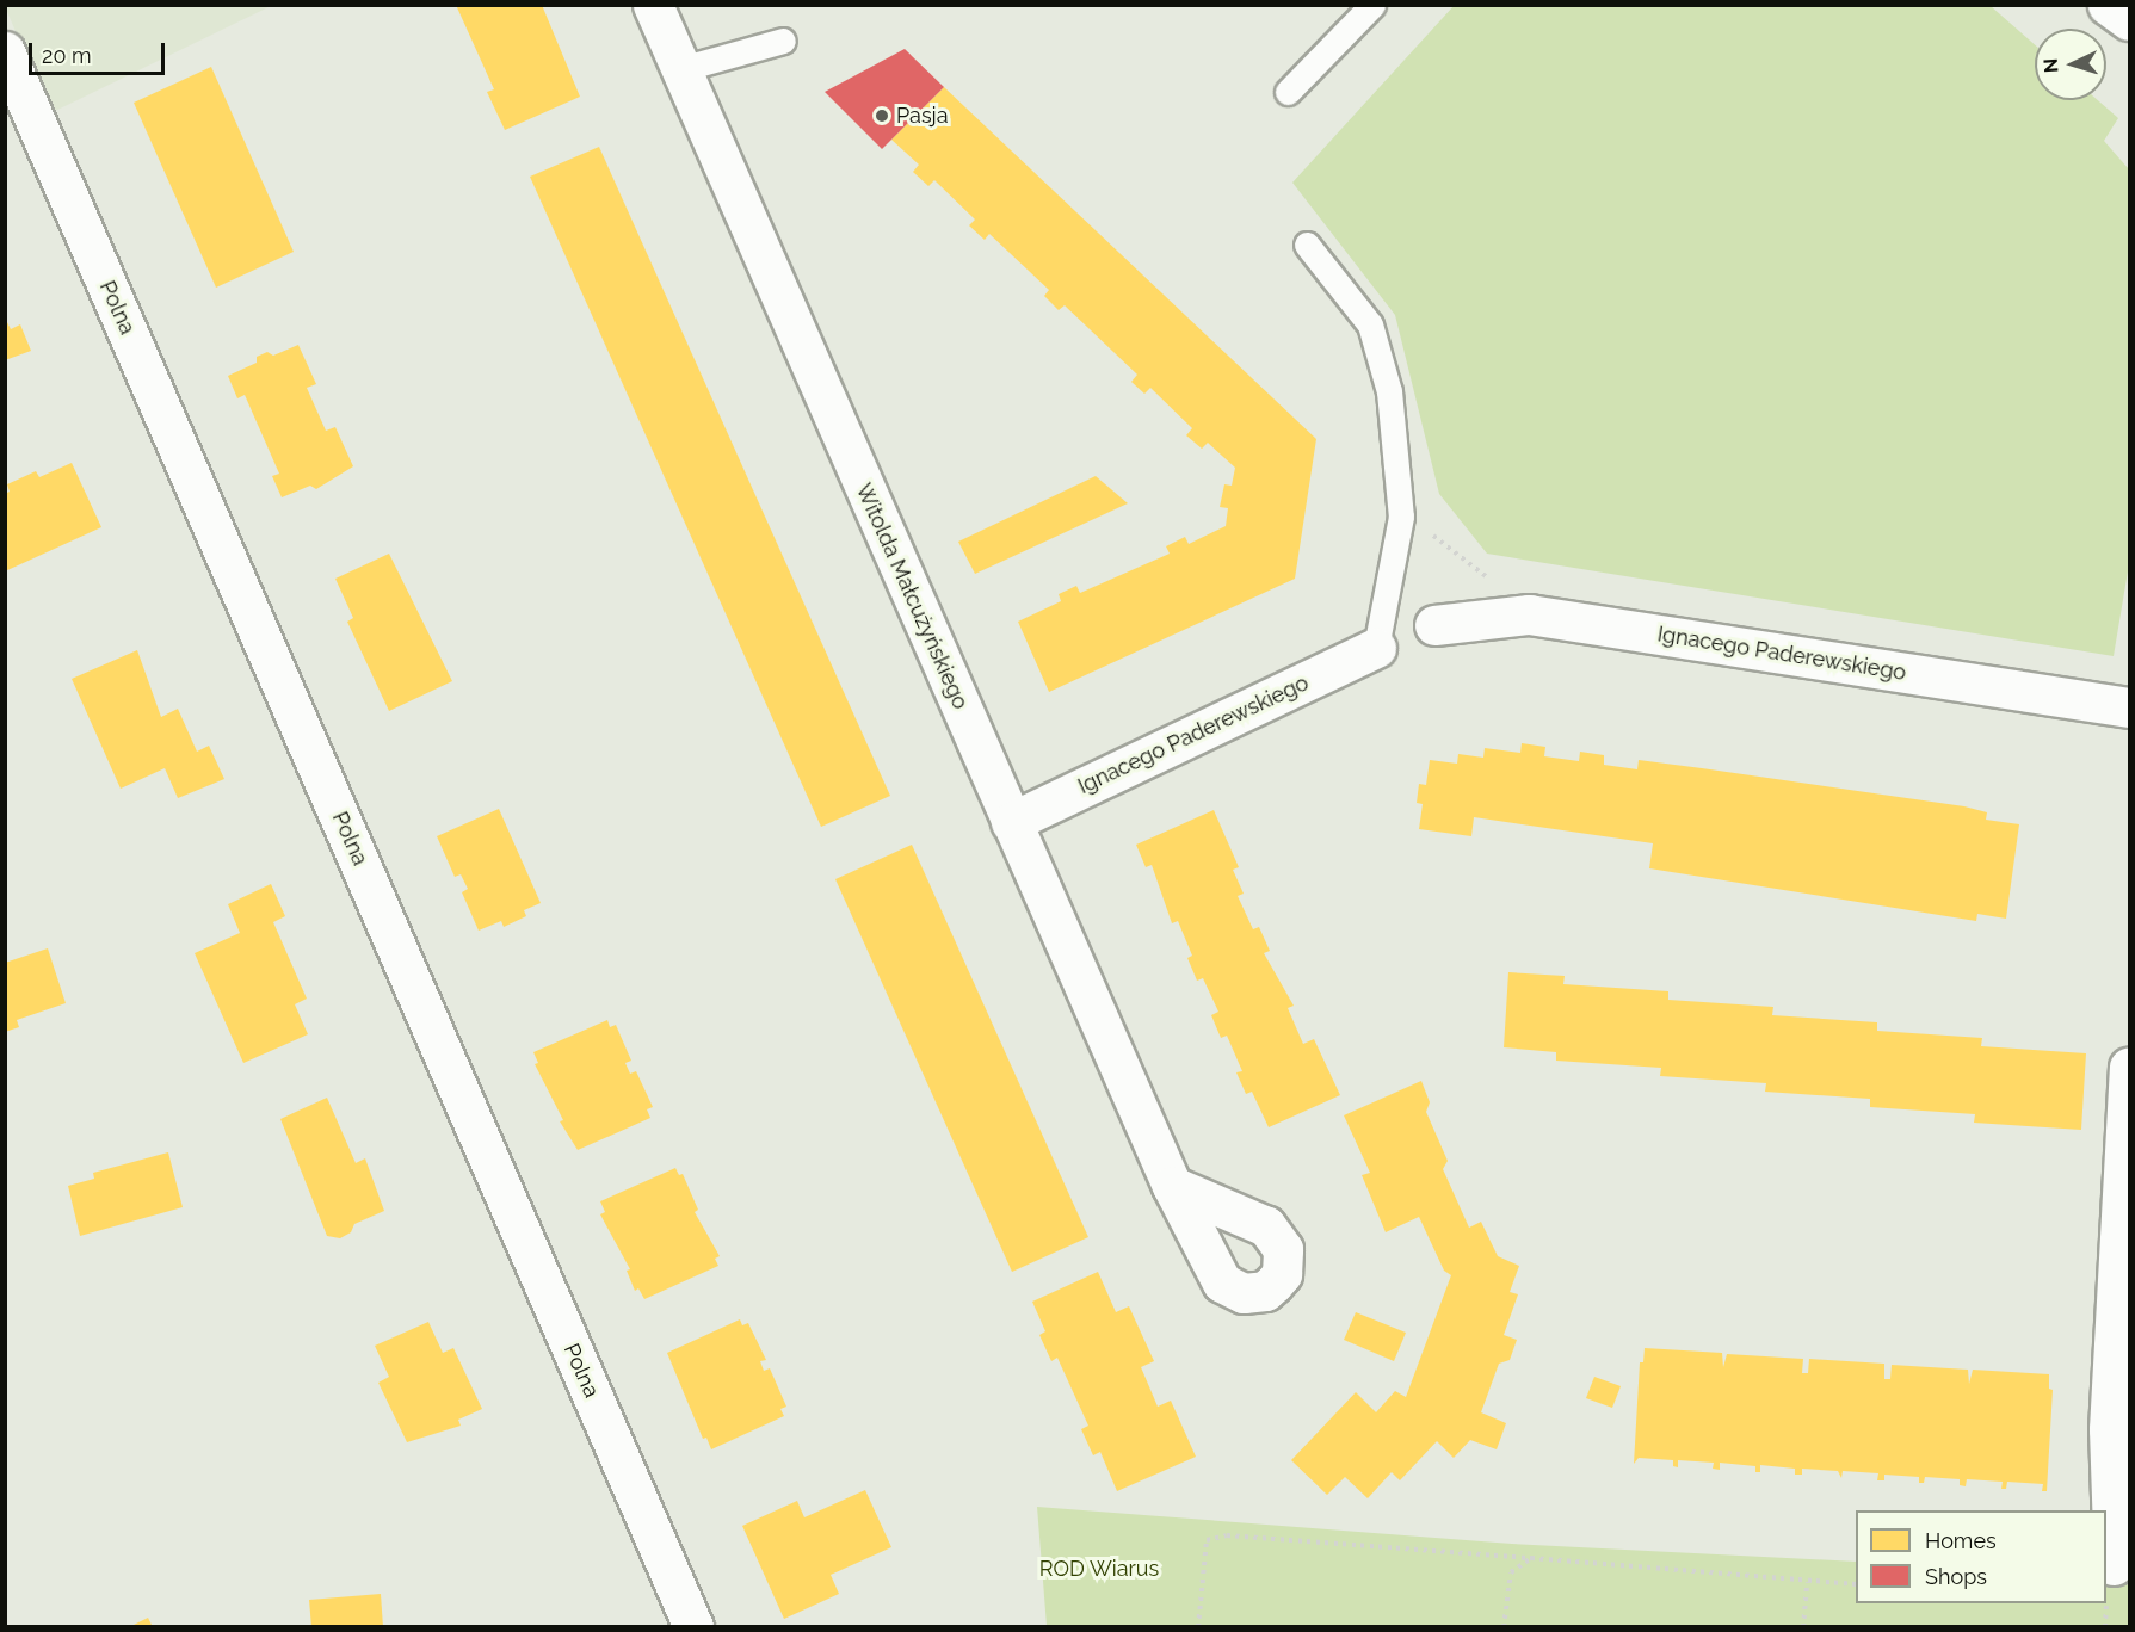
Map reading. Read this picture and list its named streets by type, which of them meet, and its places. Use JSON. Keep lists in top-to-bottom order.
{
  "streets": {
    "street": ["Polna", "Witolda Małcużyńskiego", "Ignacego Paderewskiego"]
  },
  "crossings": [
    ["Witolda Małcużyńskiego", "Ignacego Paderewskiego"]
  ],
  "parks": ["ROD Wiarus"],
  "places": ["Pasja"],
  "legend": ["Homes", "Shops"],
  "scale_bar": "20 m",
  "north": "left"
}
